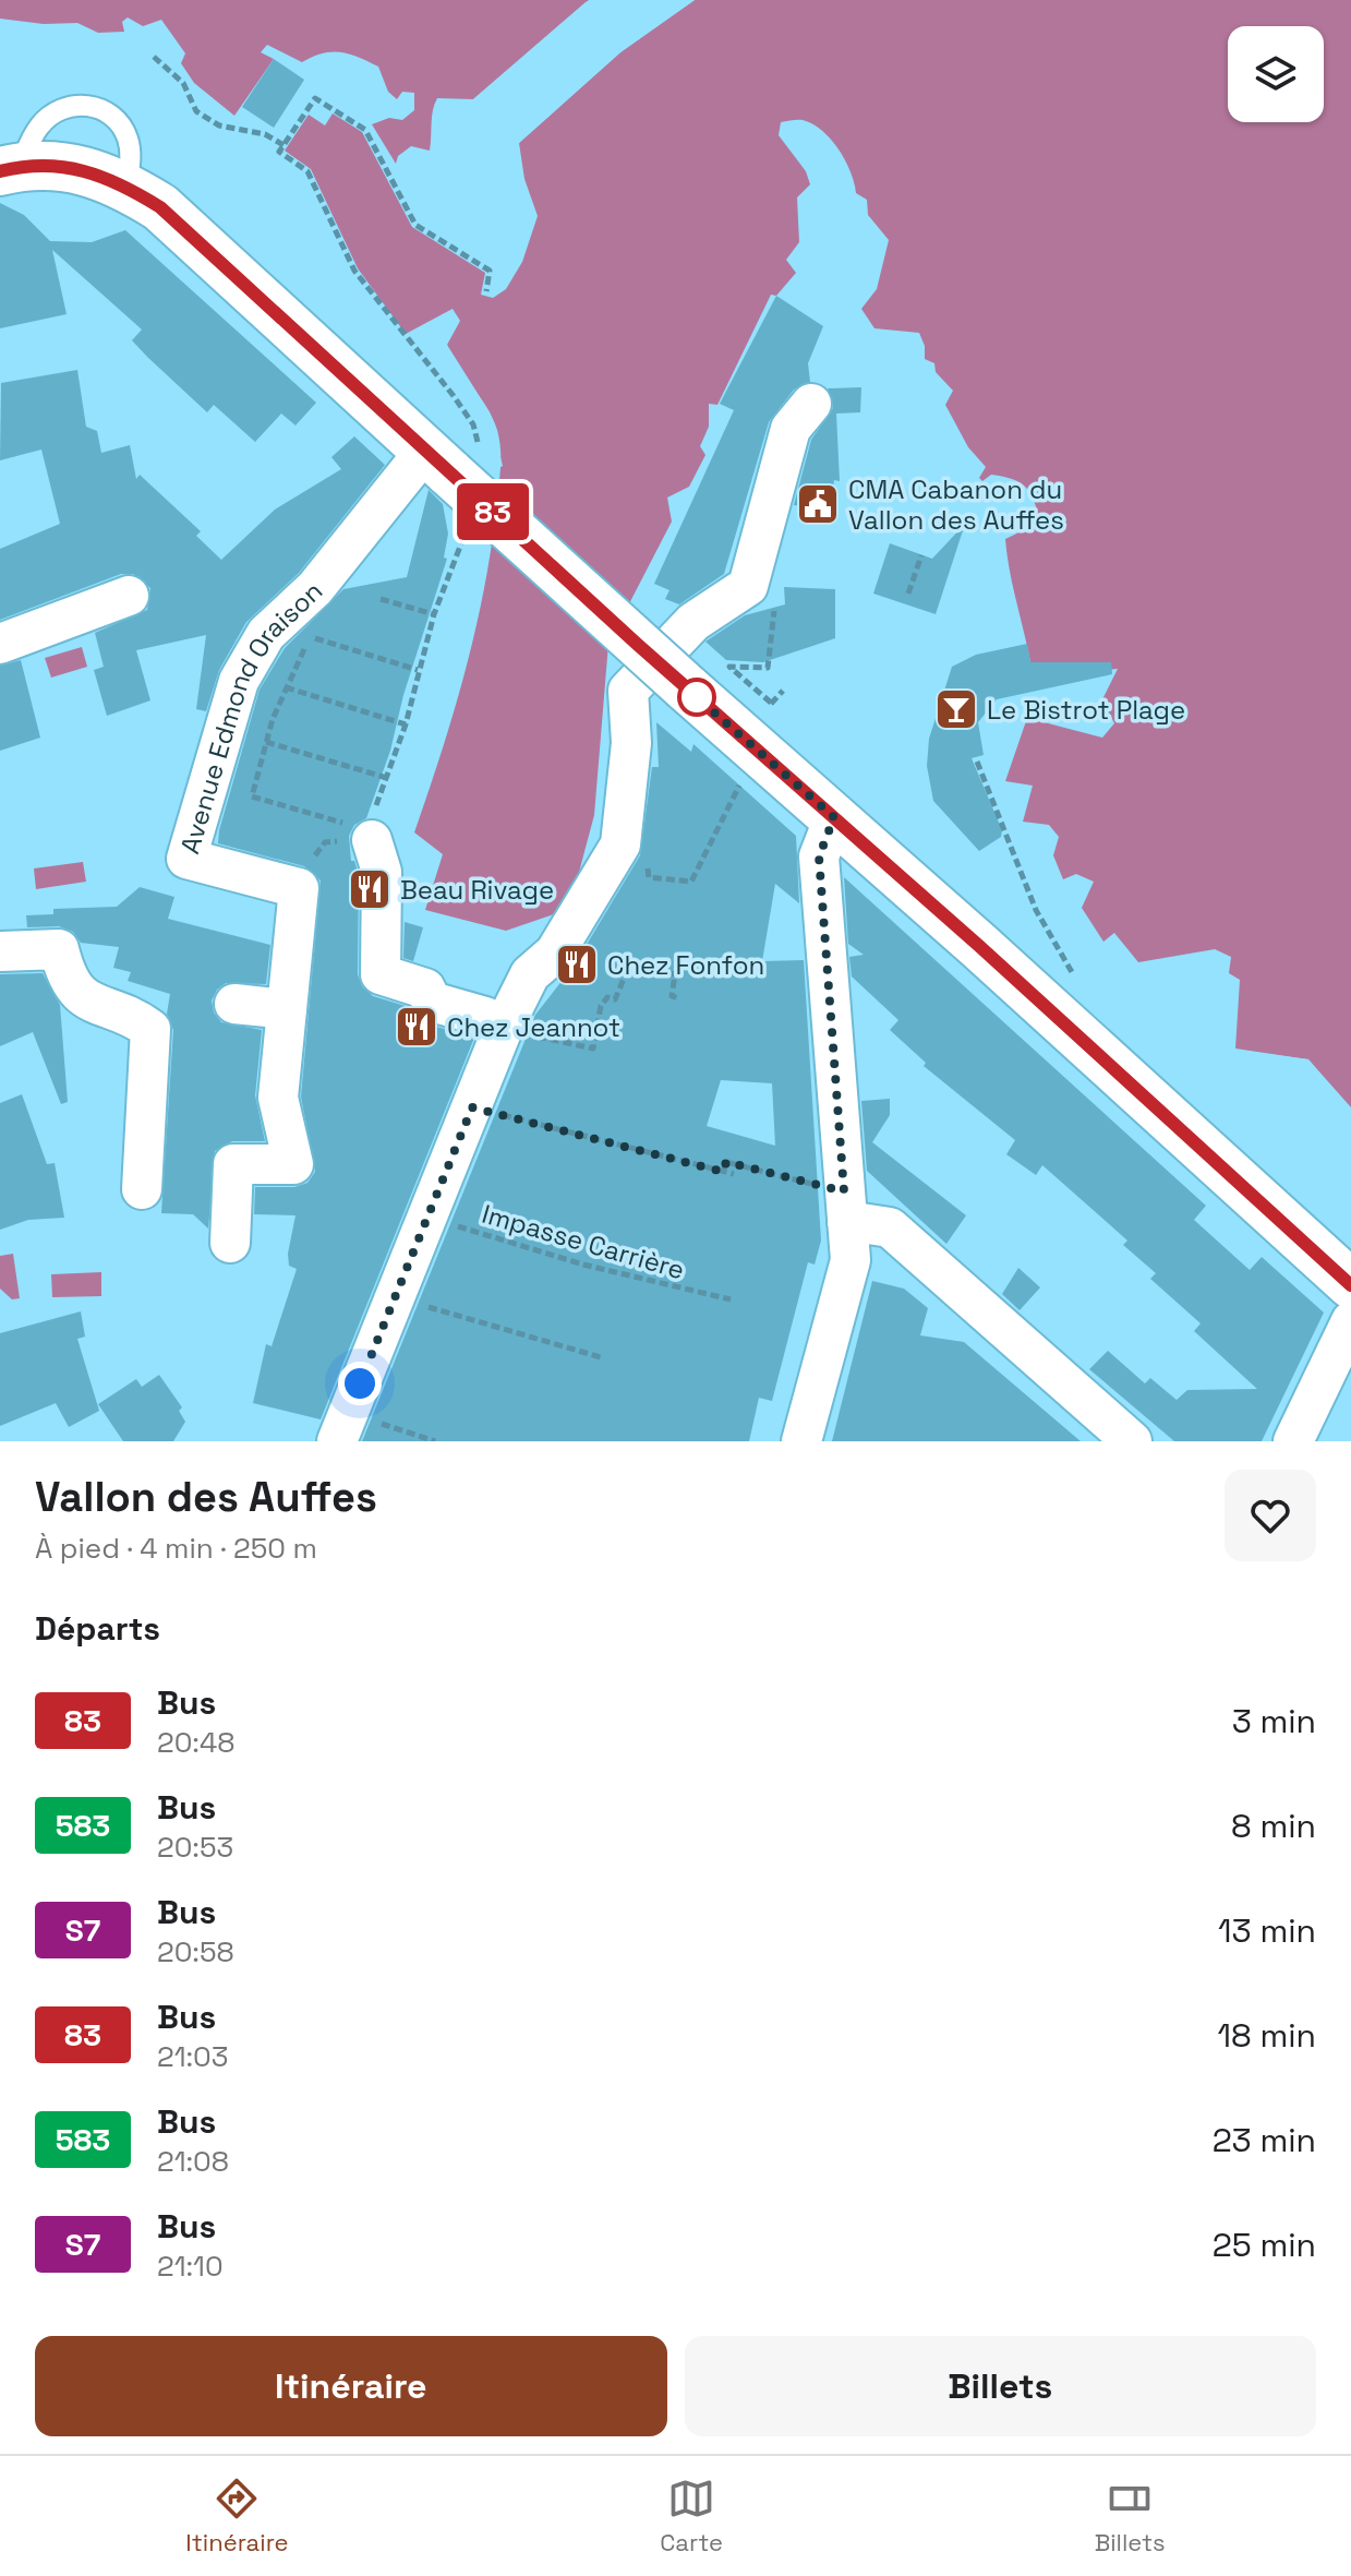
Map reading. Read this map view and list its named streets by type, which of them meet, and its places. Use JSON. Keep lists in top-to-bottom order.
{
  "streets": {
    "street": ["Avenue Edmond Oraison"],
    "path": ["Impasse Carrière"]
  },
  "places": {
    "public building": ["CMA Cabanon du Vallon des Auffes"],
    "bar": ["Le Bistrot Plage"],
    "restaurant": ["Beau Rivage", "Chez Fonfon", "Chez Jeannot"]
  },
  "lines": ["bus line 83"],
  "page": {
    "on_map": "83",
    "heading": [
      ["Vallon des Auffes", "À pied · 4 min · 250 m"],
      "Départs"
    ],
    "list": [
      {
        "mark": "83",
        "name": "Bus",
        "note": "20:48",
        "value": "3 min"
      },
      {
        "mark": "583",
        "name": "Bus",
        "note": "20:53",
        "value": "8 min"
      },
      {
        "mark": "S7",
        "name": "Bus",
        "note": "20:58",
        "value": "13 min"
      },
      {
        "mark": "83",
        "name": "Bus",
        "note": "21:03",
        "value": "18 min"
      },
      {
        "mark": "583",
        "name": "Bus",
        "note": "21:08",
        "value": "23 min"
      },
      {
        "mark": "S7",
        "name": "Bus",
        "note": "21:10",
        "value": "25 min"
      }
    ],
    "buttons": ["Itinéraire", "Billets"],
    "tabs": ["Itinéraire", "Carte", "Billets"]
  }
}
